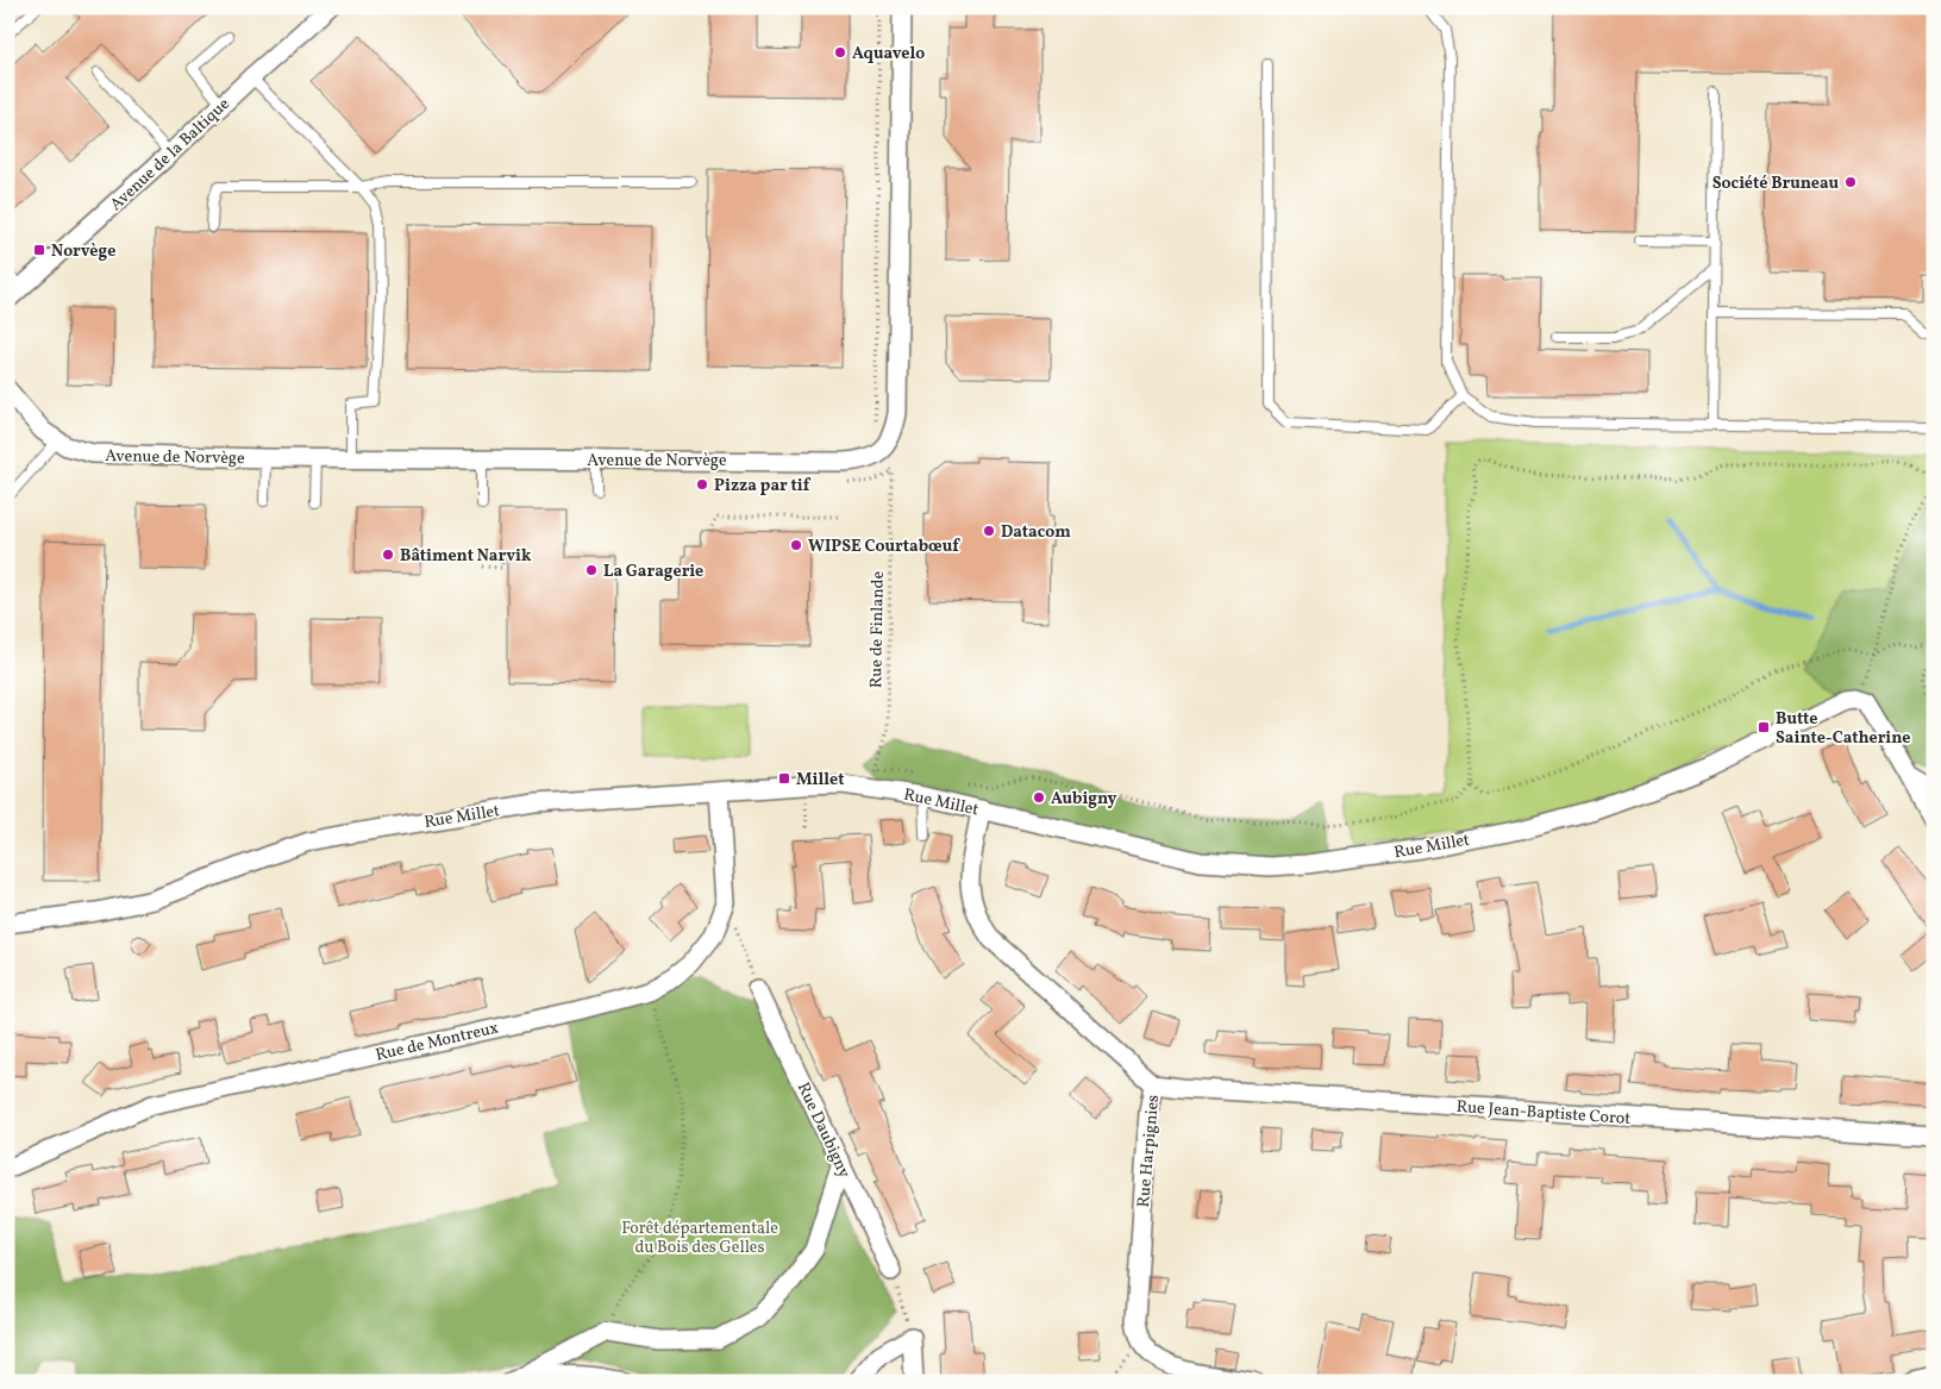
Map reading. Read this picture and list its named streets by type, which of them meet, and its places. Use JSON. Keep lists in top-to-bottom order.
{
  "streets": {
    "street": [
      "Avenue de la Baltique",
      "Avenue de Norvège",
      "Rue Millet",
      "Rue de Montreux",
      "Rue Jean-Baptiste Corot",
      "Rue Daubigny",
      "Rue Harpignies"
    ],
    "path": ["Rue de Finlande"]
  },
  "crossings": [
    ["Avenue de Norvège", "Rue de Finlande"],
    ["Rue de Finlande", "Rue Millet"],
    ["Rue Millet", "Rue de Montreux"],
    ["Rue Millet", "Rue Harpignies"],
    ["Rue Jean-Baptiste Corot", "Rue Harpignies"]
  ],
  "parks": ["Forêt départementale du Bois des Gelles"],
  "places": {
    "other": [
      "Aquavelo",
      "Société Bruneau",
      "Pizza par tif",
      "Datacom",
      "WIPSE Courtabœuf",
      "Bâtiment Narvik",
      "La Garagerie",
      "Aubigny"
    ],
    "transit": ["Norvège", "Butte Sainte-Catherine", "Millet"]
  }
}
